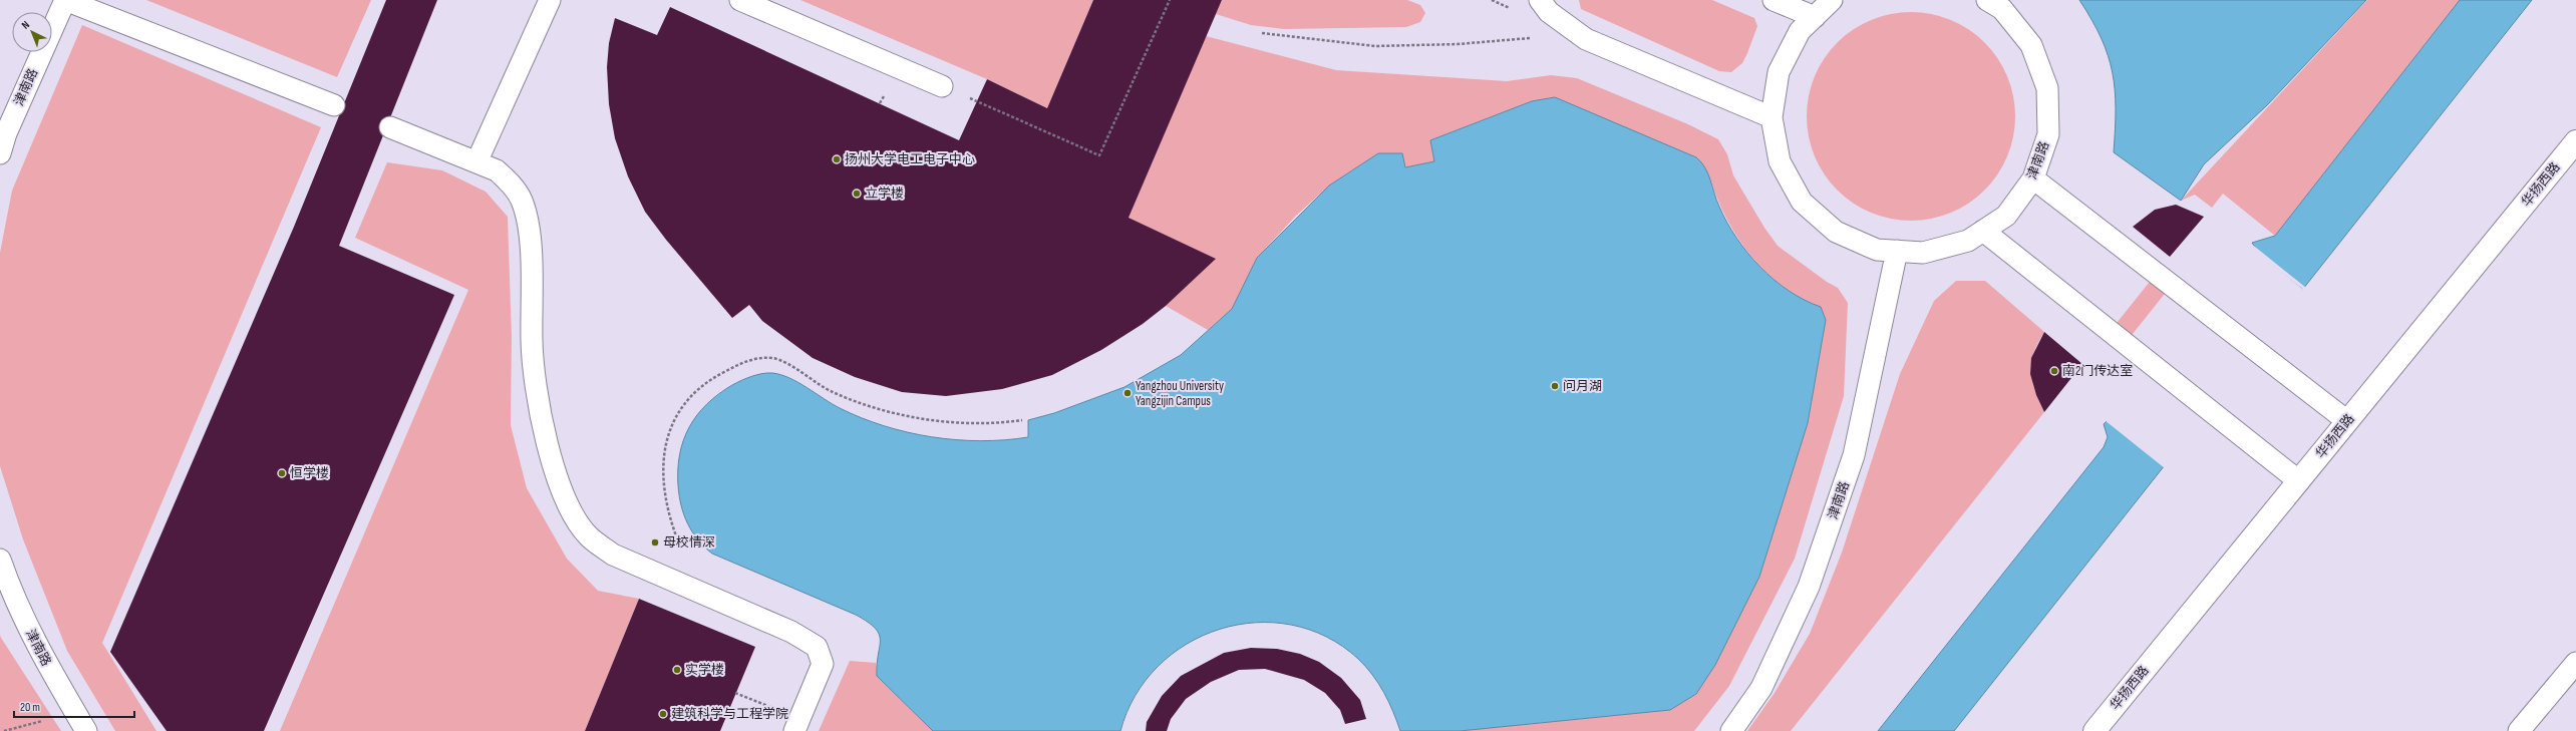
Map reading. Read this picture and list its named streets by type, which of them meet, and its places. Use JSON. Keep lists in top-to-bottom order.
{
  "streets": {
    "main road": ["华扬西路"],
    "lane": ["津南路"]
  },
  "places": [
    "扬州大学电工电子中心",
    "立学楼",
    "南2门传达室",
    "问月湖",
    "Yangzhou University Yangzijin Campus",
    "恒学楼",
    "母校情深",
    "实学楼",
    "建筑科学与工程学院"
  ],
  "scale_bar": "20 m",
  "north": "top left"
}
